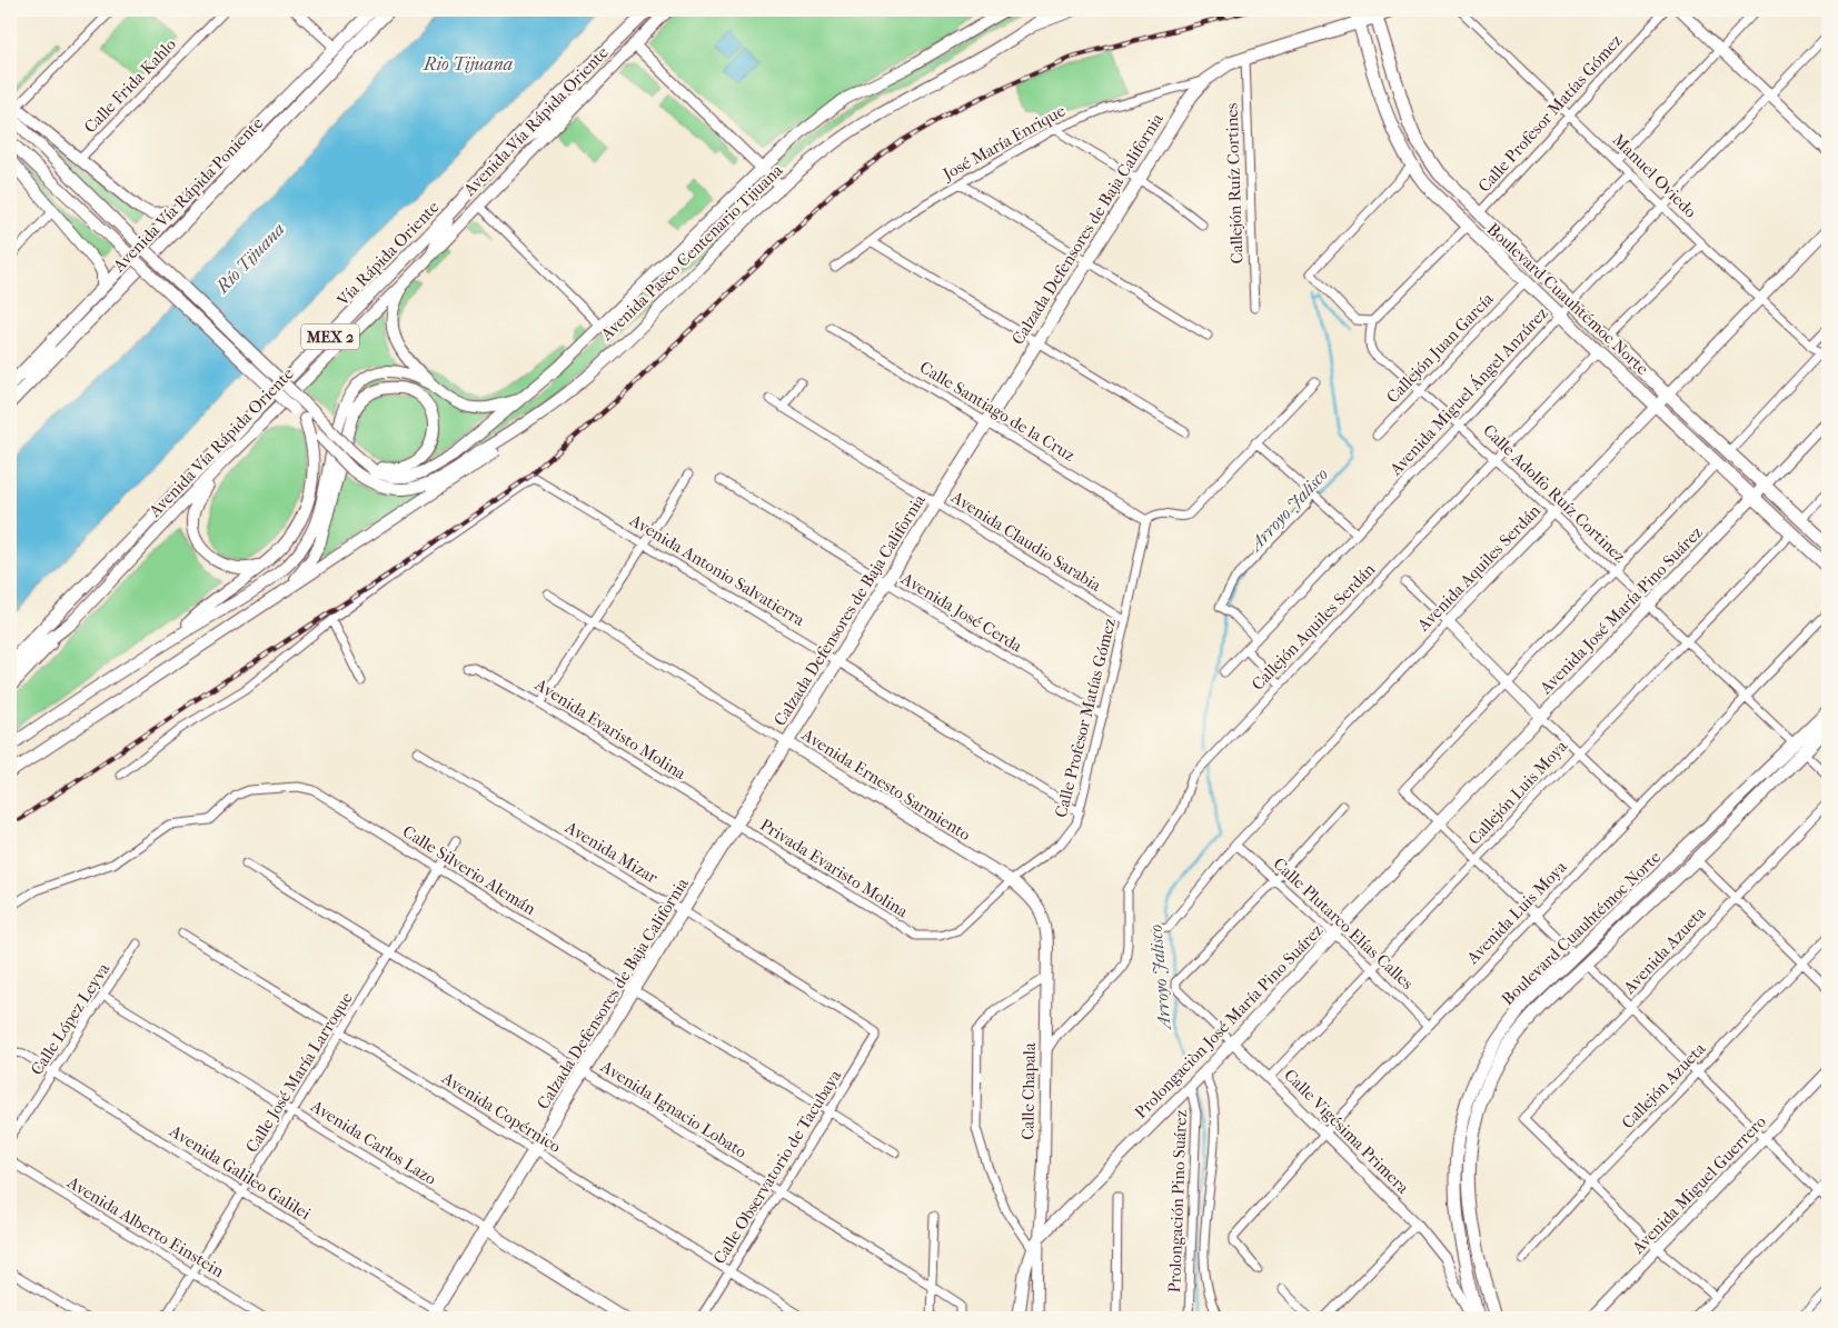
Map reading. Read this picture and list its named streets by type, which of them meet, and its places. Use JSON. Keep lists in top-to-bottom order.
{
  "streets": {
    "main road": [
      "Avenida Vía Rápida Oriente",
      "Avenida Vía Rápida Poniente",
      "Calzada Defensores de Baja California",
      "Avenida Paseo Centenario Tijuana",
      "Vía Rápida Oriente",
      "Boulevard Cuauhtémoc Norte",
      "MEX 2",
      "Avenida José María Pino Suárez",
      "Avenida Ernesto Sarmiento",
      "Prolongaciòn José María Pino Suárez",
      "Calle Chapala",
      "Avenida Carlos Lazo"
    ],
    "street": [
      "Calle Frida Kahlo",
      "Calle Profesor Matías Gómez",
      "José María Enrique",
      "Manuel Oviedo",
      "Callejón Ruíz Cortines",
      "Callejón Juan García",
      "Avenida Miguel Ángel Anzúrez",
      "Calle Santiago de la Cruz",
      "Calle Adolfo Ruíz Cortinez",
      "Avenida Claudio Sarabia",
      "Avenida Aquiles Serdán",
      "Avenida Antonio Salvatierra",
      "Avenida José Cerda",
      "Callejón Aquiles Serdán",
      "Avenida Evaristo Molina",
      "Callejón Luis Moya",
      "Avenida Mizar",
      "Privada Evaristo Molina",
      "Calle Silverio Alemán",
      "Avenida Luis Moya",
      "Calle Plutarco Elías Calles",
      "Avenida Azueta",
      "Calle López Leyva",
      "Calle José María Larroque",
      "Callejón Azueta",
      "Avenida Ignacio Lobato",
      "Avenida Copérnico",
      "Calle Vigésima Primera",
      "Calle Observatorio de Tacubaya",
      "Avenida Galileo Galilei",
      "Avenida Miguel Guerrero",
      "Prolongación Pino Suárez",
      "Avenida Alberto Einstein"
    ]
  },
  "crossings": [
    ["Calle Profesor Matías Gómez", "Manuel Oviedo"],
    ["Calle Profesor Matías Gómez", "Boulevard Cuauhtémoc Norte"],
    ["Calle Profesor Matías Gómez", "Calle Santiago de la Cruz"],
    ["Calle Profesor Matías Gómez", "Avenida Claudio Sarabia"],
    ["Calle Profesor Matías Gómez", "Avenida Antonio Salvatierra"],
    ["Calle Profesor Matías Gómez", "Avenida José Cerda"],
    ["Calle Profesor Matías Gómez", "Avenida Ernesto Sarmiento"],
    ["Calle Profesor Matías Gómez", "Privada Evaristo Molina"],
    ["Calle Profesor Matías Gómez", "Calle Chapala"],
    ["Avenida Vía Rápida Oriente", "Avenida Paseo Centenario Tijuana"],
    ["José María Enrique", "Calzada Defensores de Baja California"],
    ["Manuel Oviedo", "Avenida Miguel Ángel Anzúrez"],
    ["Manuel Oviedo", "Avenida Aquiles Serdán"],
    ["Callejón Ruíz Cortines", "Calzada Defensores de Baja California"],
    ["Calzada Defensores de Baja California", "Boulevard Cuauhtémoc Norte"],
    ["Calzada Defensores de Baja California", "Calle Santiago de la Cruz"],
    ["Calzada Defensores de Baja California", "Avenida Claudio Sarabia"],
    ["Calzada Defensores de Baja California", "Avenida Antonio Salvatierra"],
    ["Calzada Defensores de Baja California", "Avenida José Cerda"],
    ["Calzada Defensores de Baja California", "Avenida Evaristo Molina"],
    ["Calzada Defensores de Baja California", "Avenida Ernesto Sarmiento"],
    ["Calzada Defensores de Baja California", "Avenida Mizar"],
    ["Calzada Defensores de Baja California", "Privada Evaristo Molina"],
    ["Calzada Defensores de Baja California", "Calle Silverio Alemán"],
    ["Calzada Defensores de Baja California", "Avenida Ignacio Lobato"],
    ["Calzada Defensores de Baja California", "Avenida Copérnico"],
    ["Calzada Defensores de Baja California", "Avenida Carlos Lazo"],
    ["Calzada Defensores de Baja California", "Avenida Galileo Galilei"],
    ["Boulevard Cuauhtémoc Norte", "Callejón Juan García"],
    ["Boulevard Cuauhtémoc Norte", "Avenida Miguel Ángel Anzúrez"],
    ["Boulevard Cuauhtémoc Norte", "Calle Adolfo Ruíz Cortinez"],
    ["Boulevard Cuauhtémoc Norte", "Avenida Aquiles Serdán"],
    ["Boulevard Cuauhtémoc Norte", "Avenida José María Pino Suárez"],
    ["Boulevard Cuauhtémoc Norte", "Callejón Aquiles Serdán"],
    ["Boulevard Cuauhtémoc Norte", "Callejón Luis Moya"],
    ["Callejón Juan García", "Calle Adolfo Ruíz Cortinez"],
    ["Avenida Miguel Ángel Anzúrez", "Calle Adolfo Ruíz Cortinez"],
    ["Calle Adolfo Ruíz Cortinez", "Avenida Aquiles Serdán"],
    ["Calle Adolfo Ruíz Cortinez", "Avenida José María Pino Suárez"],
    ["Calle Adolfo Ruíz Cortinez", "Callejón Aquiles Serdán"],
    ["Calle Adolfo Ruíz Cortinez", "Callejón Luis Moya"],
    ["Calle Adolfo Ruíz Cortinez", "Avenida Luis Moya"],
    ["Avenida Aquiles Serdán", "Calle Plutarco Elías Calles"],
    ["Avenida José María Pino Suárez", "Prolongaciòn José María Pino Suárez"],
    ["Callejón Aquiles Serdán", "Calle Chapala"],
    ["Avenida Evaristo Molina", "Privada Evaristo Molina"],
    ["Avenida Ernesto Sarmiento", "Calle Chapala"],
    ["Callejón Luis Moya", "Calle Plutarco Elías Calles"],
    ["Callejón Luis Moya", "Calle Vigésima Primera"],
    ["Avenida Mizar", "Calle Observatorio de Tacubaya"],
    ["Calle Silverio Alemán", "Calle José María Larroque"],
    ["Calle Silverio Alemán", "Calle Observatorio de Tacubaya"],
    ["Avenida Luis Moya", "Calle Plutarco Elías Calles"],
    ["Avenida Luis Moya", "Calle Vigésima Primera"],
    ["Calle Plutarco Elías Calles", "Prolongaciòn José María Pino Suárez"],
    ["Calle Plutarco Elías Calles", "Calle Vigésima Primera"],
    ["Avenida Azueta", "Callejón Azueta"],
    ["Calle López Leyva", "Avenida Carlos Lazo"],
    ["Calle López Leyva", "Avenida Galileo Galilei"],
    ["Prolongaciòn José María Pino Suárez", "Calle Chapala"],
    ["Prolongaciòn José María Pino Suárez", "Calle Vigésima Primera"],
    ["Prolongaciòn José María Pino Suárez", "Prolongación Pino Suárez"],
    ["Calle José María Larroque", "Avenida Ignacio Lobato"],
    ["Calle José María Larroque", "Avenida Copérnico"],
    ["Calle José María Larroque", "Avenida Carlos Lazo"],
    ["Calle José María Larroque", "Avenida Galileo Galilei"],
    ["Calle José María Larroque", "Avenida Alberto Einstein"],
    ["Avenida Ignacio Lobato", "Calle Observatorio de Tacubaya"],
    ["Avenida Copérnico", "Calle Observatorio de Tacubaya"]
  ],
  "water": ["Rio Tijuana", "Río Tijuana", "Arroyo Jalisco"]
}
